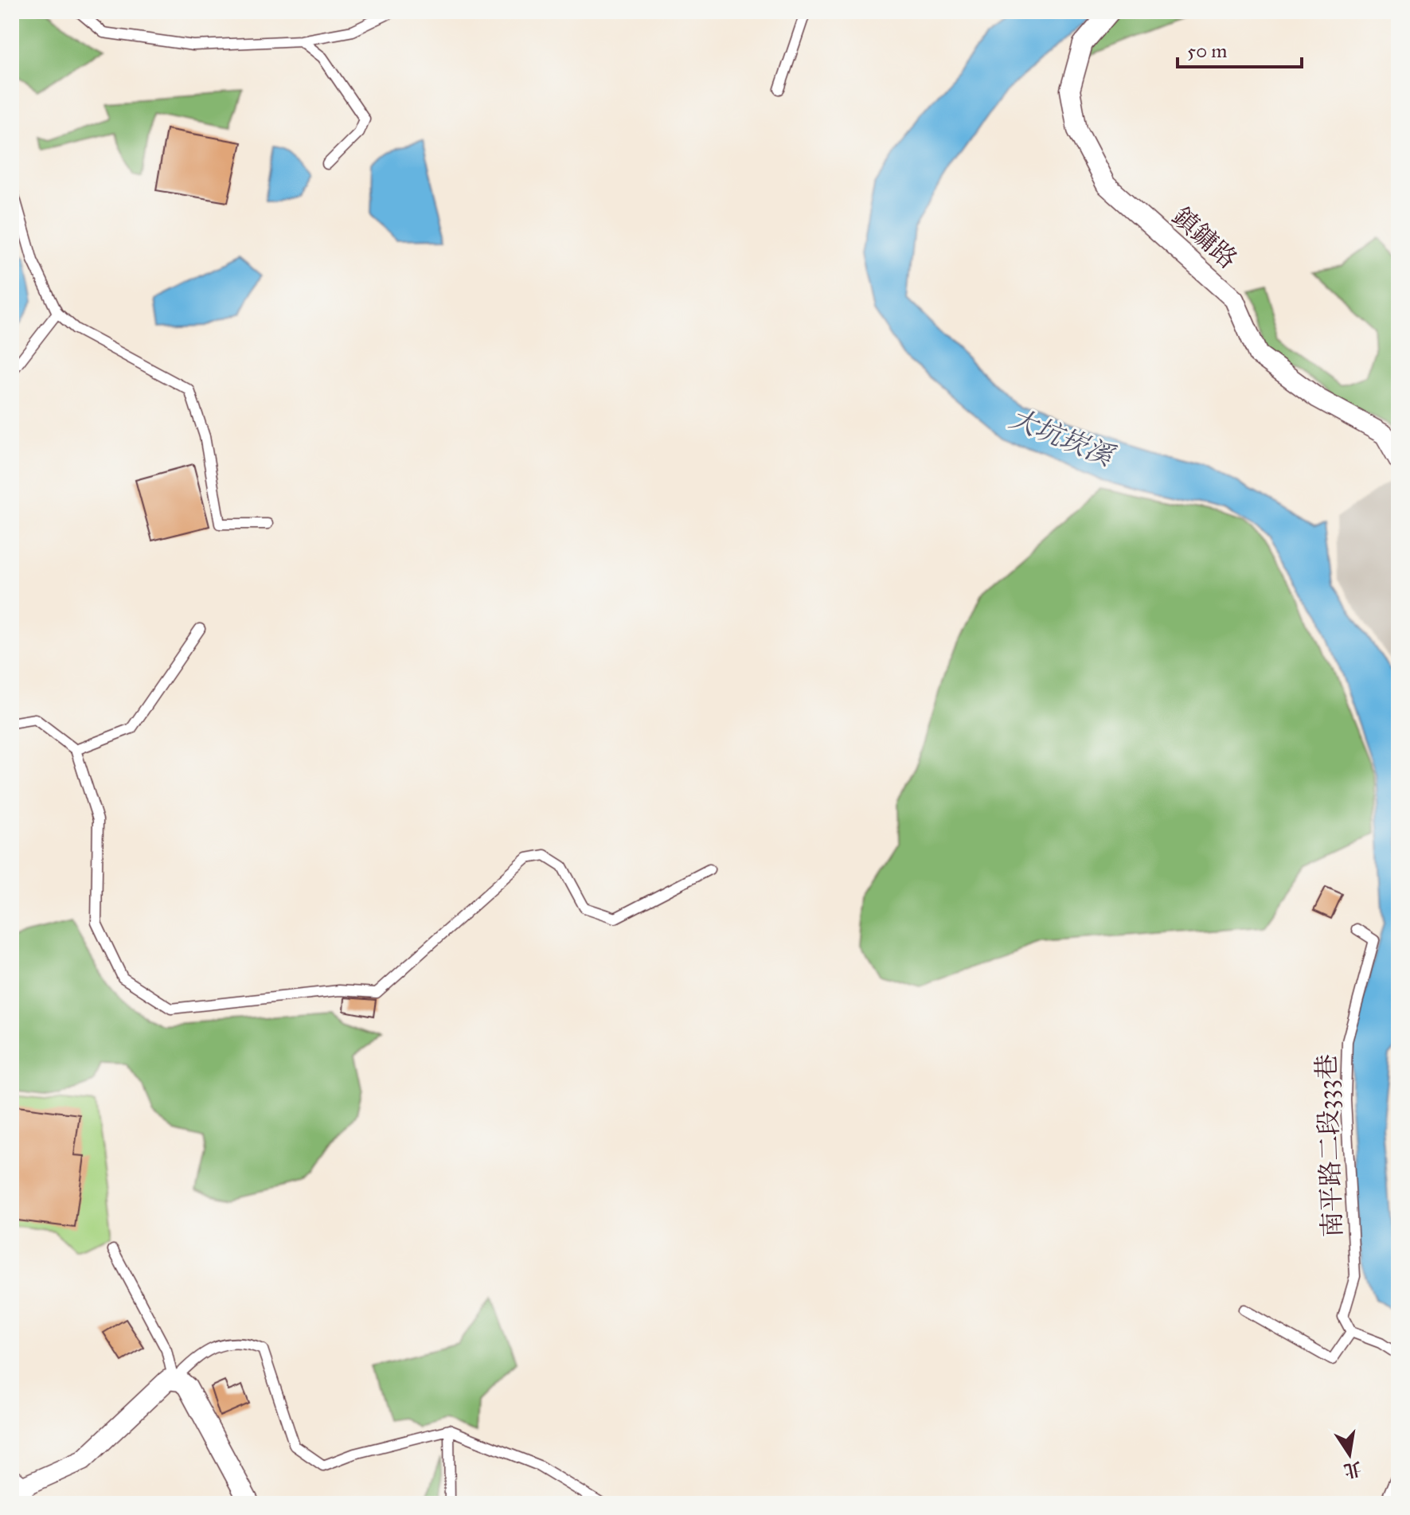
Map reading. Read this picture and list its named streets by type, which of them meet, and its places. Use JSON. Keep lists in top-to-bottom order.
{
  "streets": {
    "street": ["鎮鏞路"],
    "lane": ["南平路二段333巷"]
  },
  "water": ["大坑崁溪"],
  "scale_bar": "50 m",
  "north": "bottom"
}
